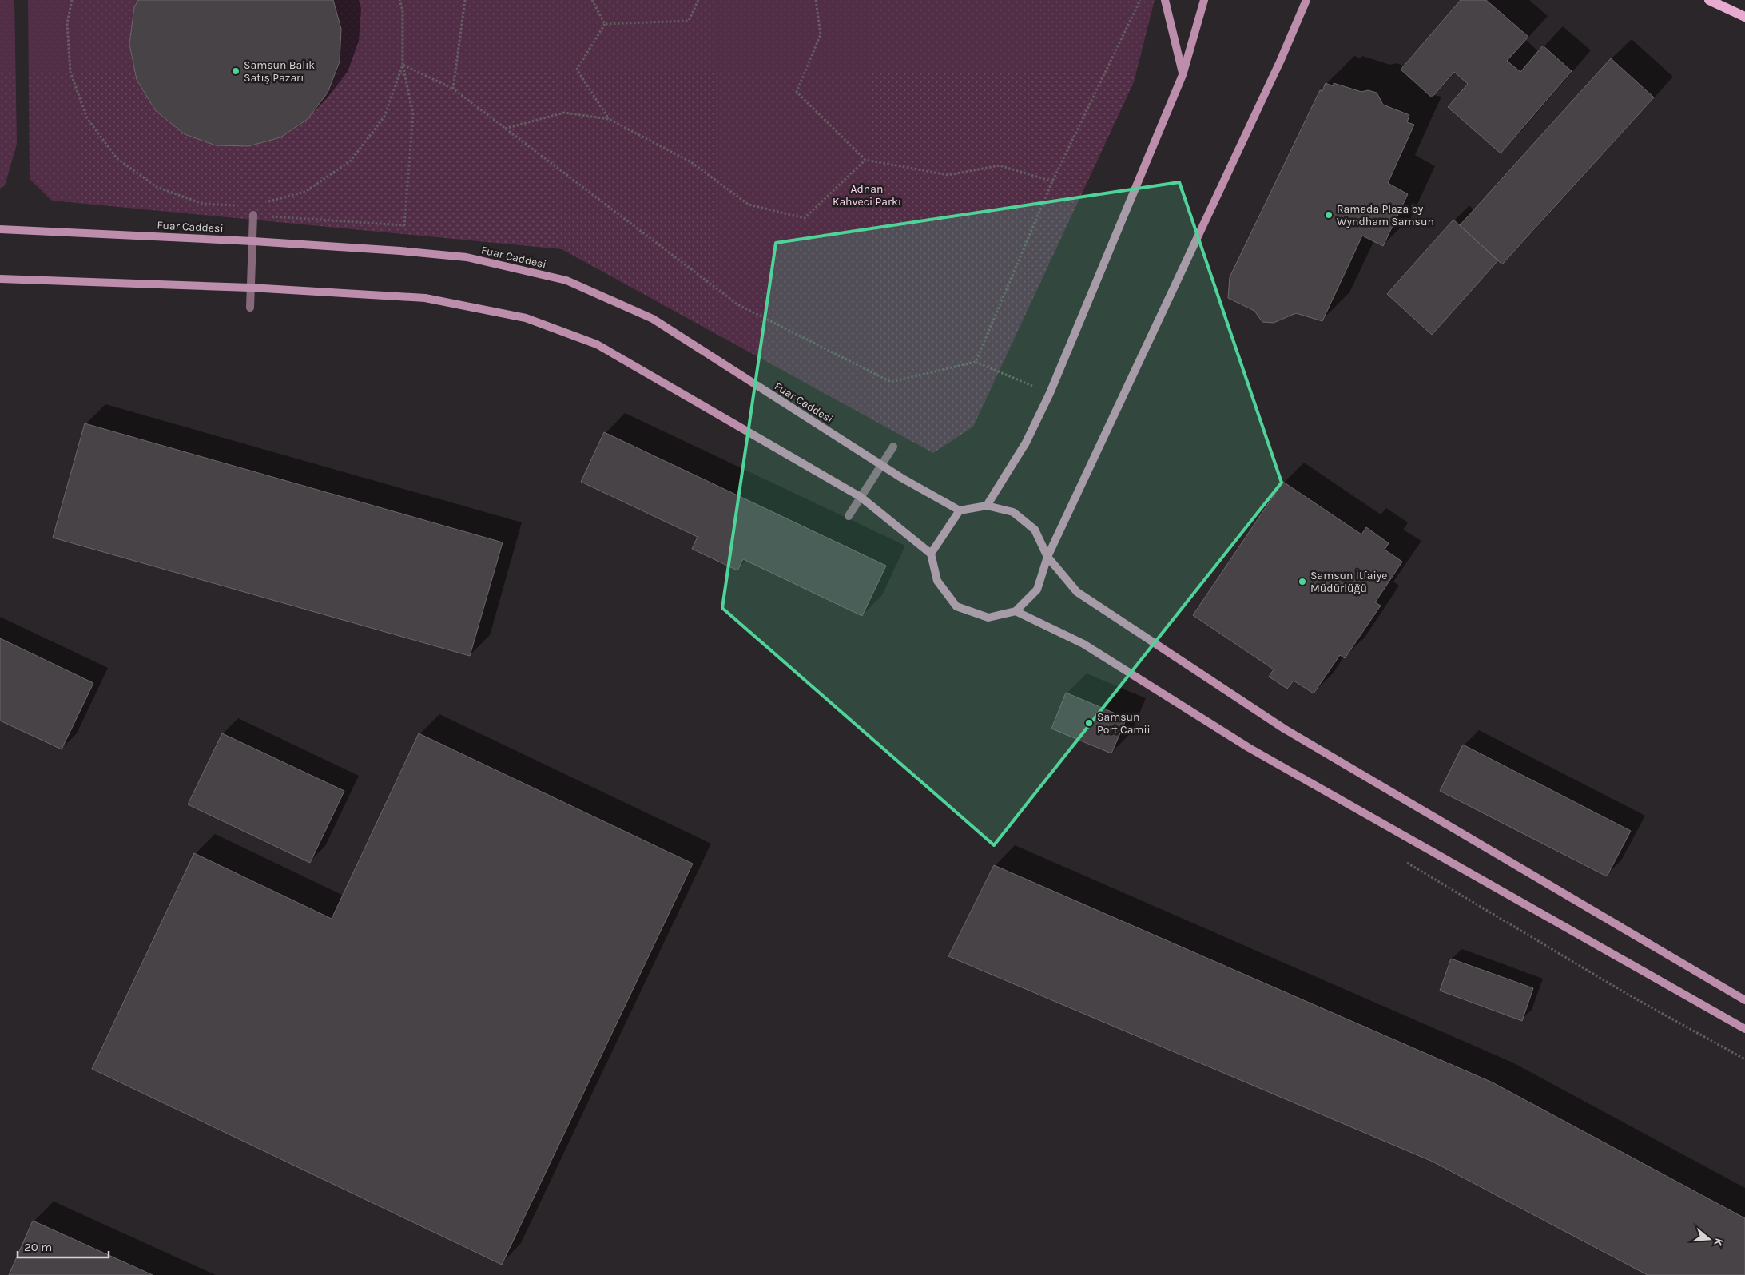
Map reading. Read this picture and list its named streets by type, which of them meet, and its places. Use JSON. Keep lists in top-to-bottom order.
{
  "streets": {
    "street": ["Fuar Caddesi"]
  },
  "parks": ["Adnan Kahveci Parkı"],
  "places": [
    "Samsun Balık Satış Pazarı",
    "Ramada Plaza by Wyndham Samsun",
    "Samsun İtfaiye Müdürlüğü",
    "Samsun Port Camii"
  ],
  "scale_bar": "20 m",
  "north": "right"
}
